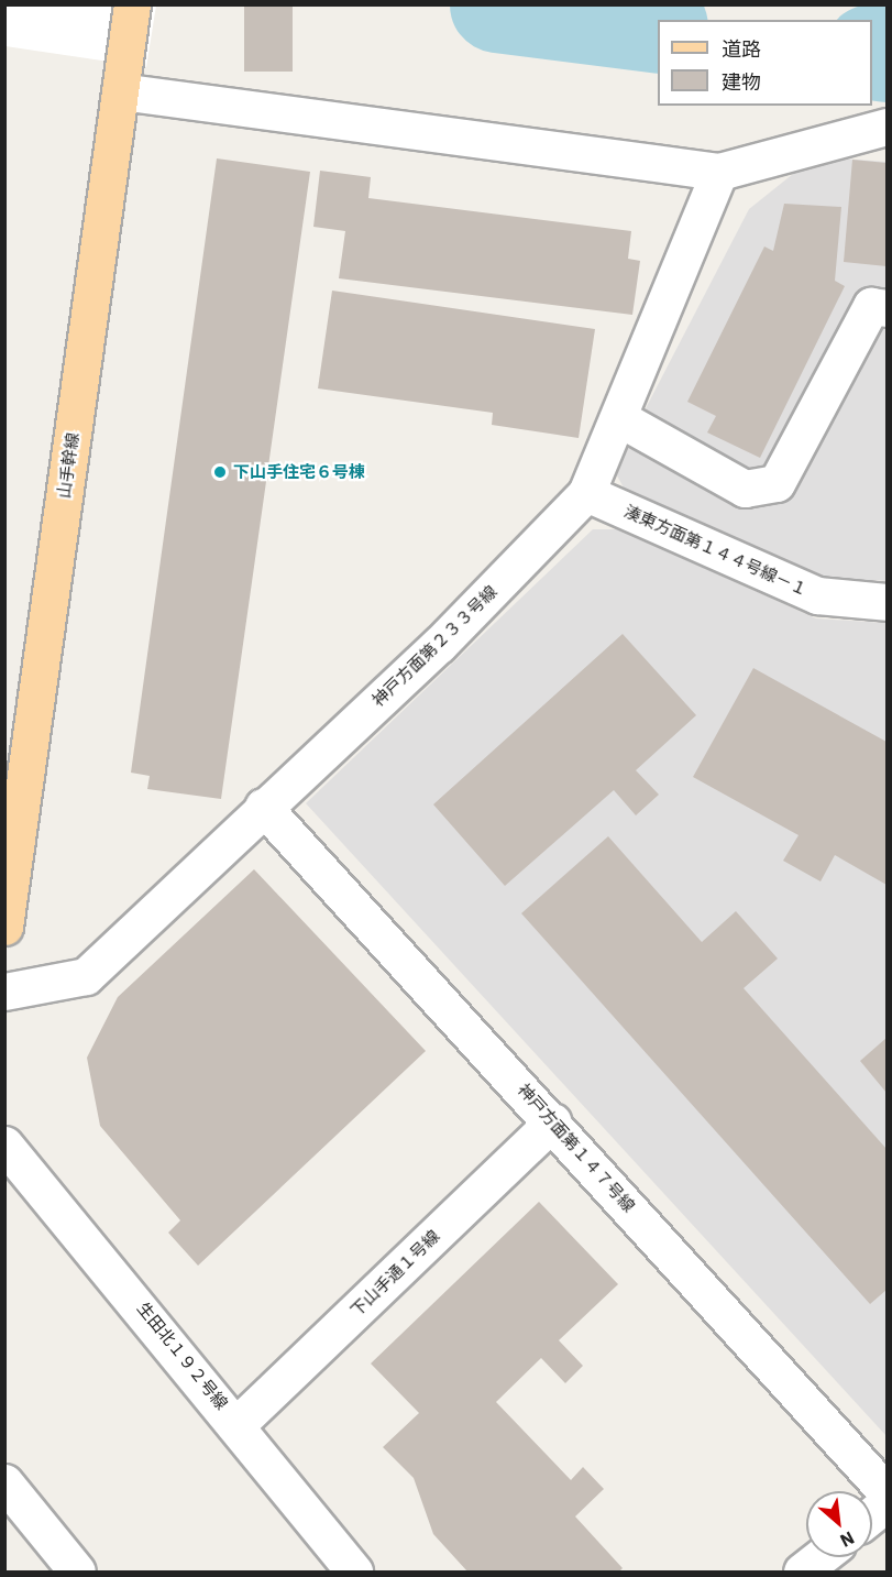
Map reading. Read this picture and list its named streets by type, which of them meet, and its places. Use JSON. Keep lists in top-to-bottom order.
{
  "streets": {
    "main road": ["山手幹線"],
    "street": [
      "湊東方面第１４４号線－１",
      "神戸方面第２３３号線",
      "神戸方面第１４７号線",
      "下山手通１号線",
      "生田北１９２号線"
    ]
  },
  "crossings": [
    ["湊東方面第１４４号線－１", "神戸方面第２３３号線"],
    ["神戸方面第２３３号線", "神戸方面第１４７号線"],
    ["神戸方面第１４７号線", "下山手通１号線"],
    ["下山手通１号線", "生田北１９２号線"]
  ],
  "places": ["下山手住宅６号棟"],
  "legend": ["道路", "建物"],
  "north": "bottom right"
}
